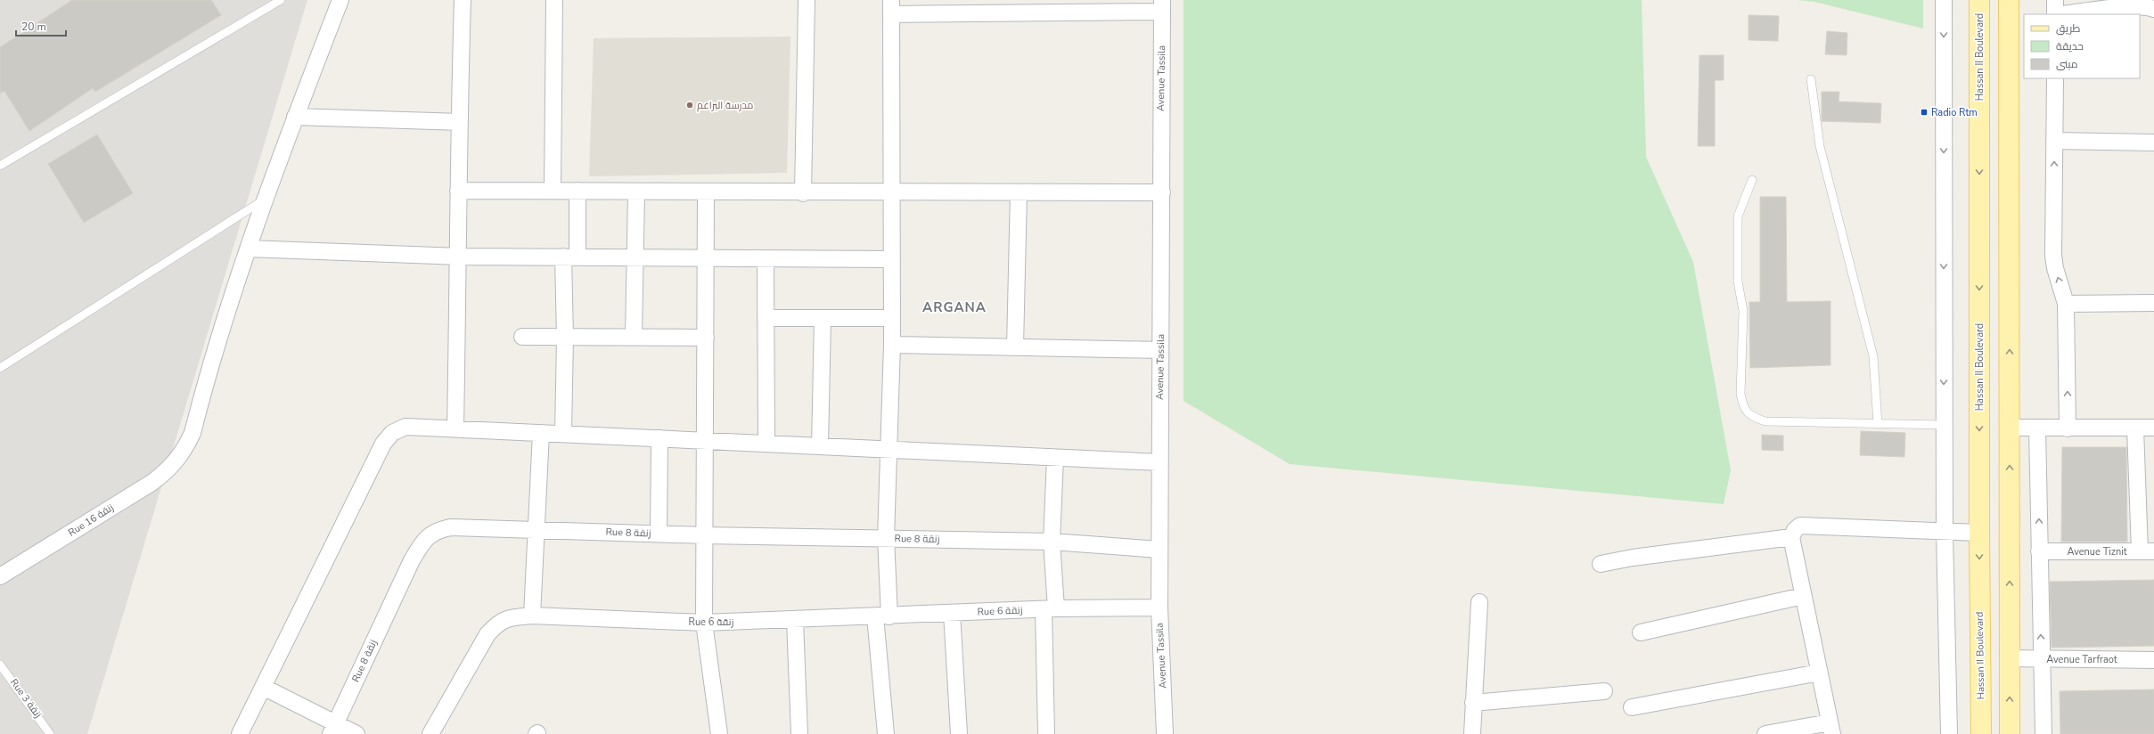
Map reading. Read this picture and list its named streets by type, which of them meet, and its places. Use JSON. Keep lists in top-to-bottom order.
{
  "streets": {
    "main road": ["Hassan II Boulevard"],
    "street": [
      "Avenue Tassila",
      "Rue 16 زنقة",
      "Rue 8 زنقة",
      "Avenue Tiznit",
      "Rue 6 زنقة",
      "Avenue Tarfraot"
    ],
    "lane": ["Rue 3 زنقة"]
  },
  "crossings": [
    ["Avenue Tassila", "Rue 8 زنقة"],
    ["Avenue Tassila", "Rue 6 زنقة"]
  ],
  "districts": ["ARGANA"],
  "places": {
    "other": ["مدرسة البراعم"],
    "transit": ["Radio Rtm"]
  },
  "legend": ["طريق", "حديقة", "مبنى"],
  "scale_bar": "20 m"
}
